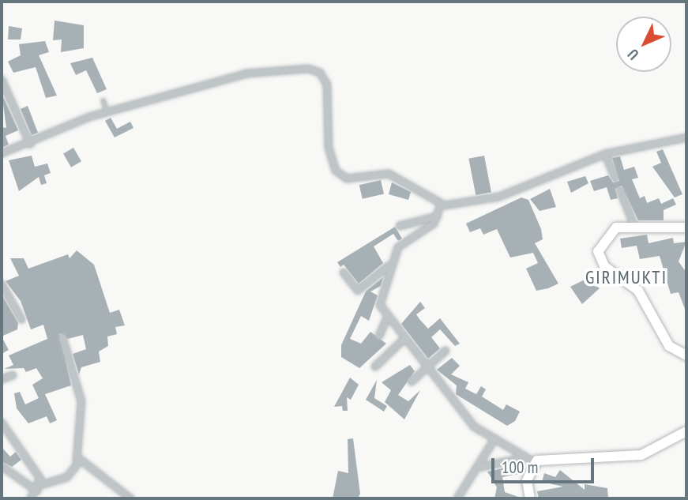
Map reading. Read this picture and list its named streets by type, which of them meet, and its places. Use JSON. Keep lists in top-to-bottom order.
{
  "districts": ["GIRIMUKTI"],
  "scale_bar": "100 m",
  "north": "bottom left"
}
